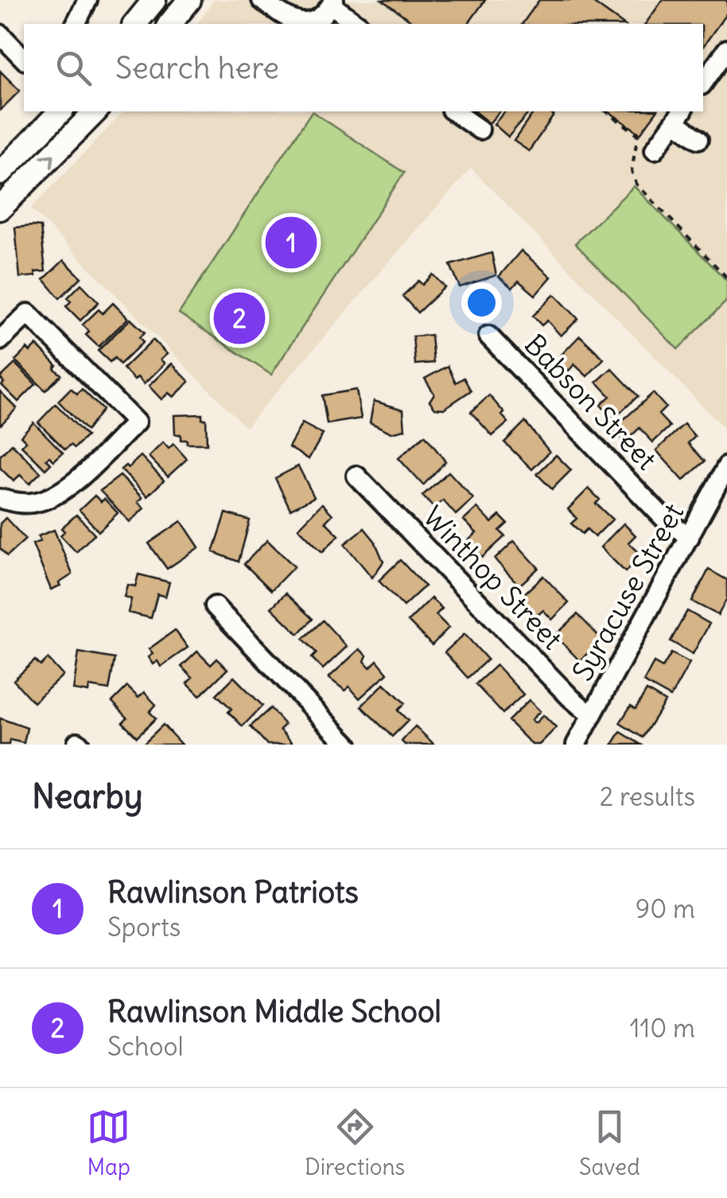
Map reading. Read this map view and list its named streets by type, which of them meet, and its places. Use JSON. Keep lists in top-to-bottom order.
{
  "streets": {
    "street": ["Babson Street", "Winthop Street", "Syracuse Street"]
  },
  "crossings": [
    ["Babson Street", "Syracuse Street"],
    ["Winthop Street", "Syracuse Street"]
  ],
  "page": {
    "search": "Search here",
    "pins": ["1", "2"],
    "heading": ["Nearby", "2 results"],
    "list": [
      {
        "mark": "1",
        "name": "Rawlinson Patriots",
        "note": "Sports",
        "value": "90 m"
      },
      {
        "mark": "2",
        "name": "Rawlinson Middle School",
        "note": "School",
        "value": "110 m"
      }
    ],
    "nav": ["Map", "Directions", "Saved"]
  }
}
